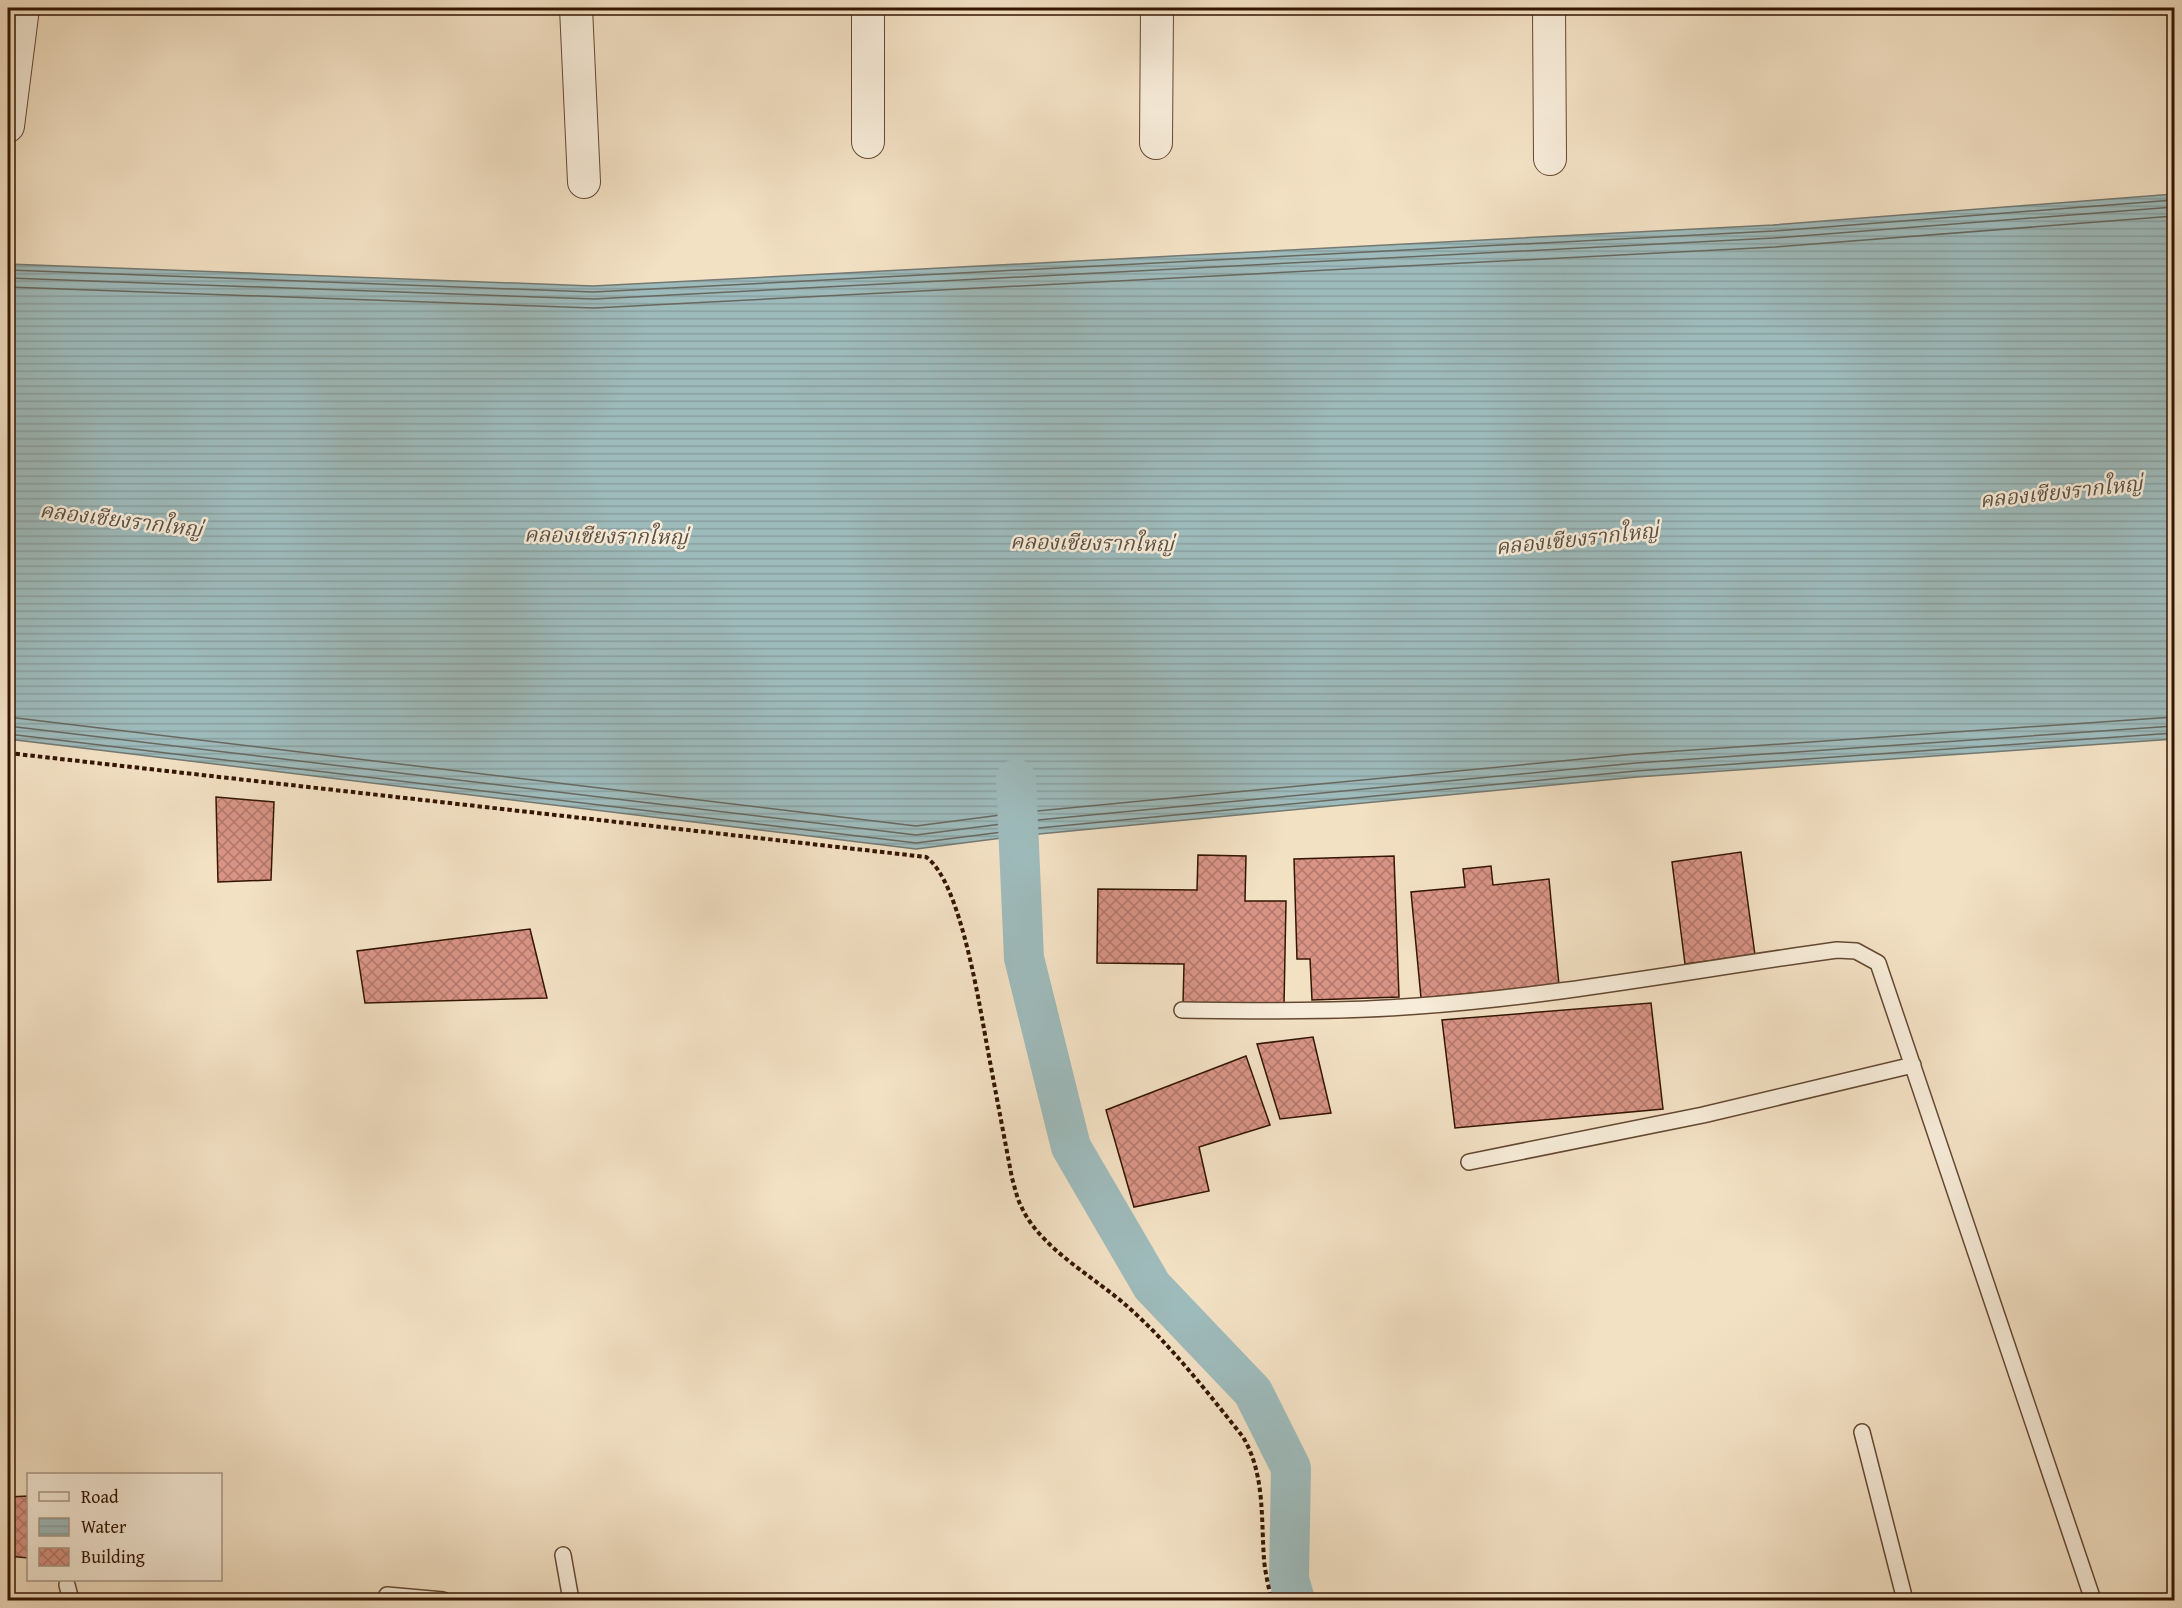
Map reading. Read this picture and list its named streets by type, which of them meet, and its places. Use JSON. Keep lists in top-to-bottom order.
{
  "water": ["คลองเชียงรากใหญ่"],
  "legend": ["Road", "Water", "Building"]
}
